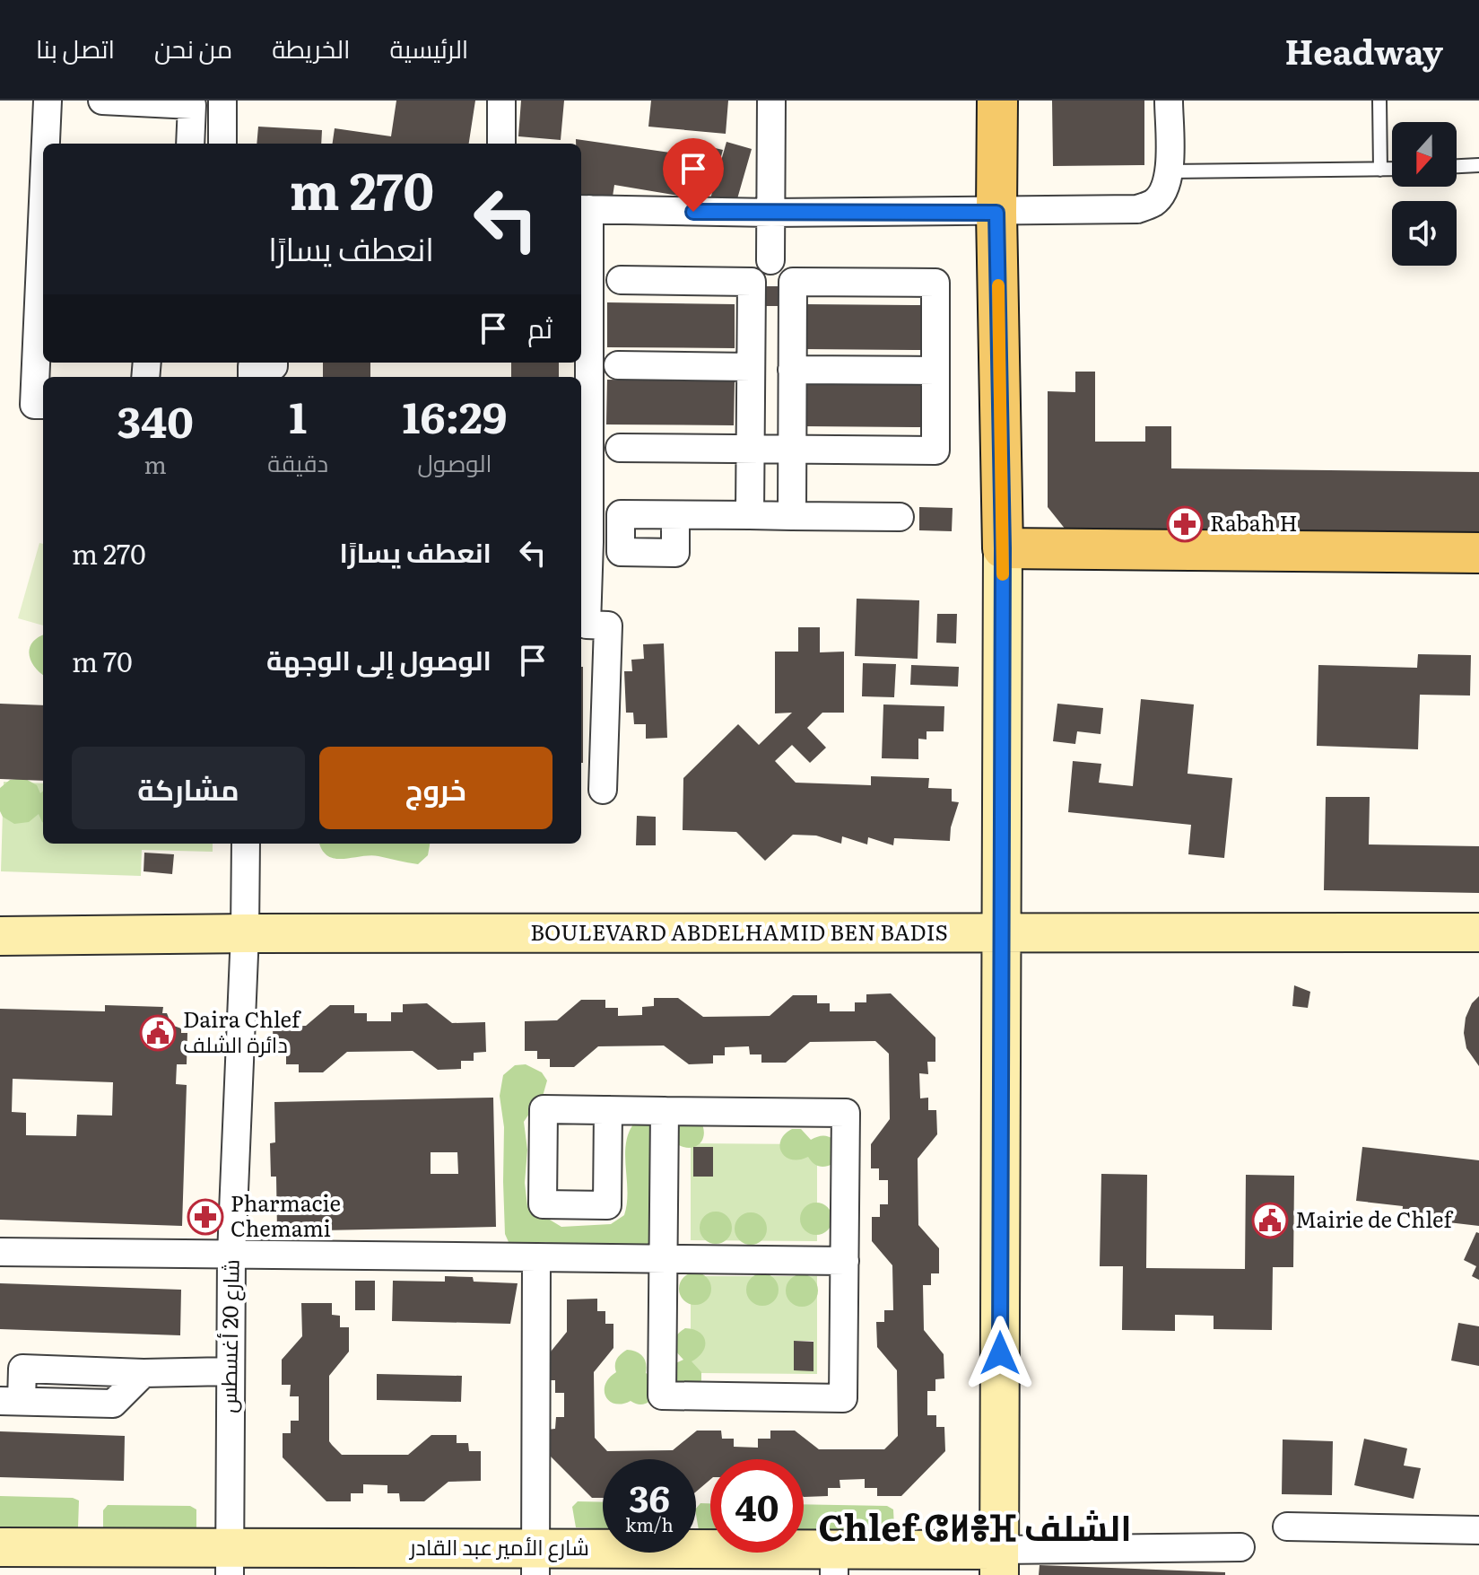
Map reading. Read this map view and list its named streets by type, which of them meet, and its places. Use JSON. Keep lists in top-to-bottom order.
{
  "streets": {
    "main road": ["BOULEVARD ABDELHAMID BEN BADIS", "شارع الأمير عبد القادر"],
    "street": ["شارع 20 أغسطس"]
  },
  "crossings": [
    ["BOULEVARD ABDELHAMID BEN BADIS", "شارع 20 أغسطس"],
    ["شارع 20 أغسطس", "شارع الأمير عبد القادر"]
  ],
  "districts": ["Chlef ⵛⵍⴻⴼ الشلف"],
  "places": {
    "pharmacy": ["Rabah H", "Pharmacie Chemami"],
    "public building": ["Daira Chlef دائرة الشلف", "Mairie de Chlef"]
  },
  "north": "bottom",
  "page": {
    "header": "Headway",
    "nav": [
      "الرئيسية",
      "الخريطة",
      "من نحن",
      "اتصل بنا"
    ],
    "turn": ["270 m", "انعطف يسارًا"],
    "then": "ثم",
    "eta": [
      "16:29",
      "الوصول",
      "1",
      "دقيقة",
      "340",
      "m"
    ],
    "list": [
      {
        "name": "انعطف يسارًا",
        "value": "270 m"
      },
      {
        "name": "الوصول إلى الوجهة",
        "value": "70 m"
      }
    ],
    "buttons": ["خروج", "مشاركة"],
    "speed": "36 km/h",
    "limit": "40"
  }
}
